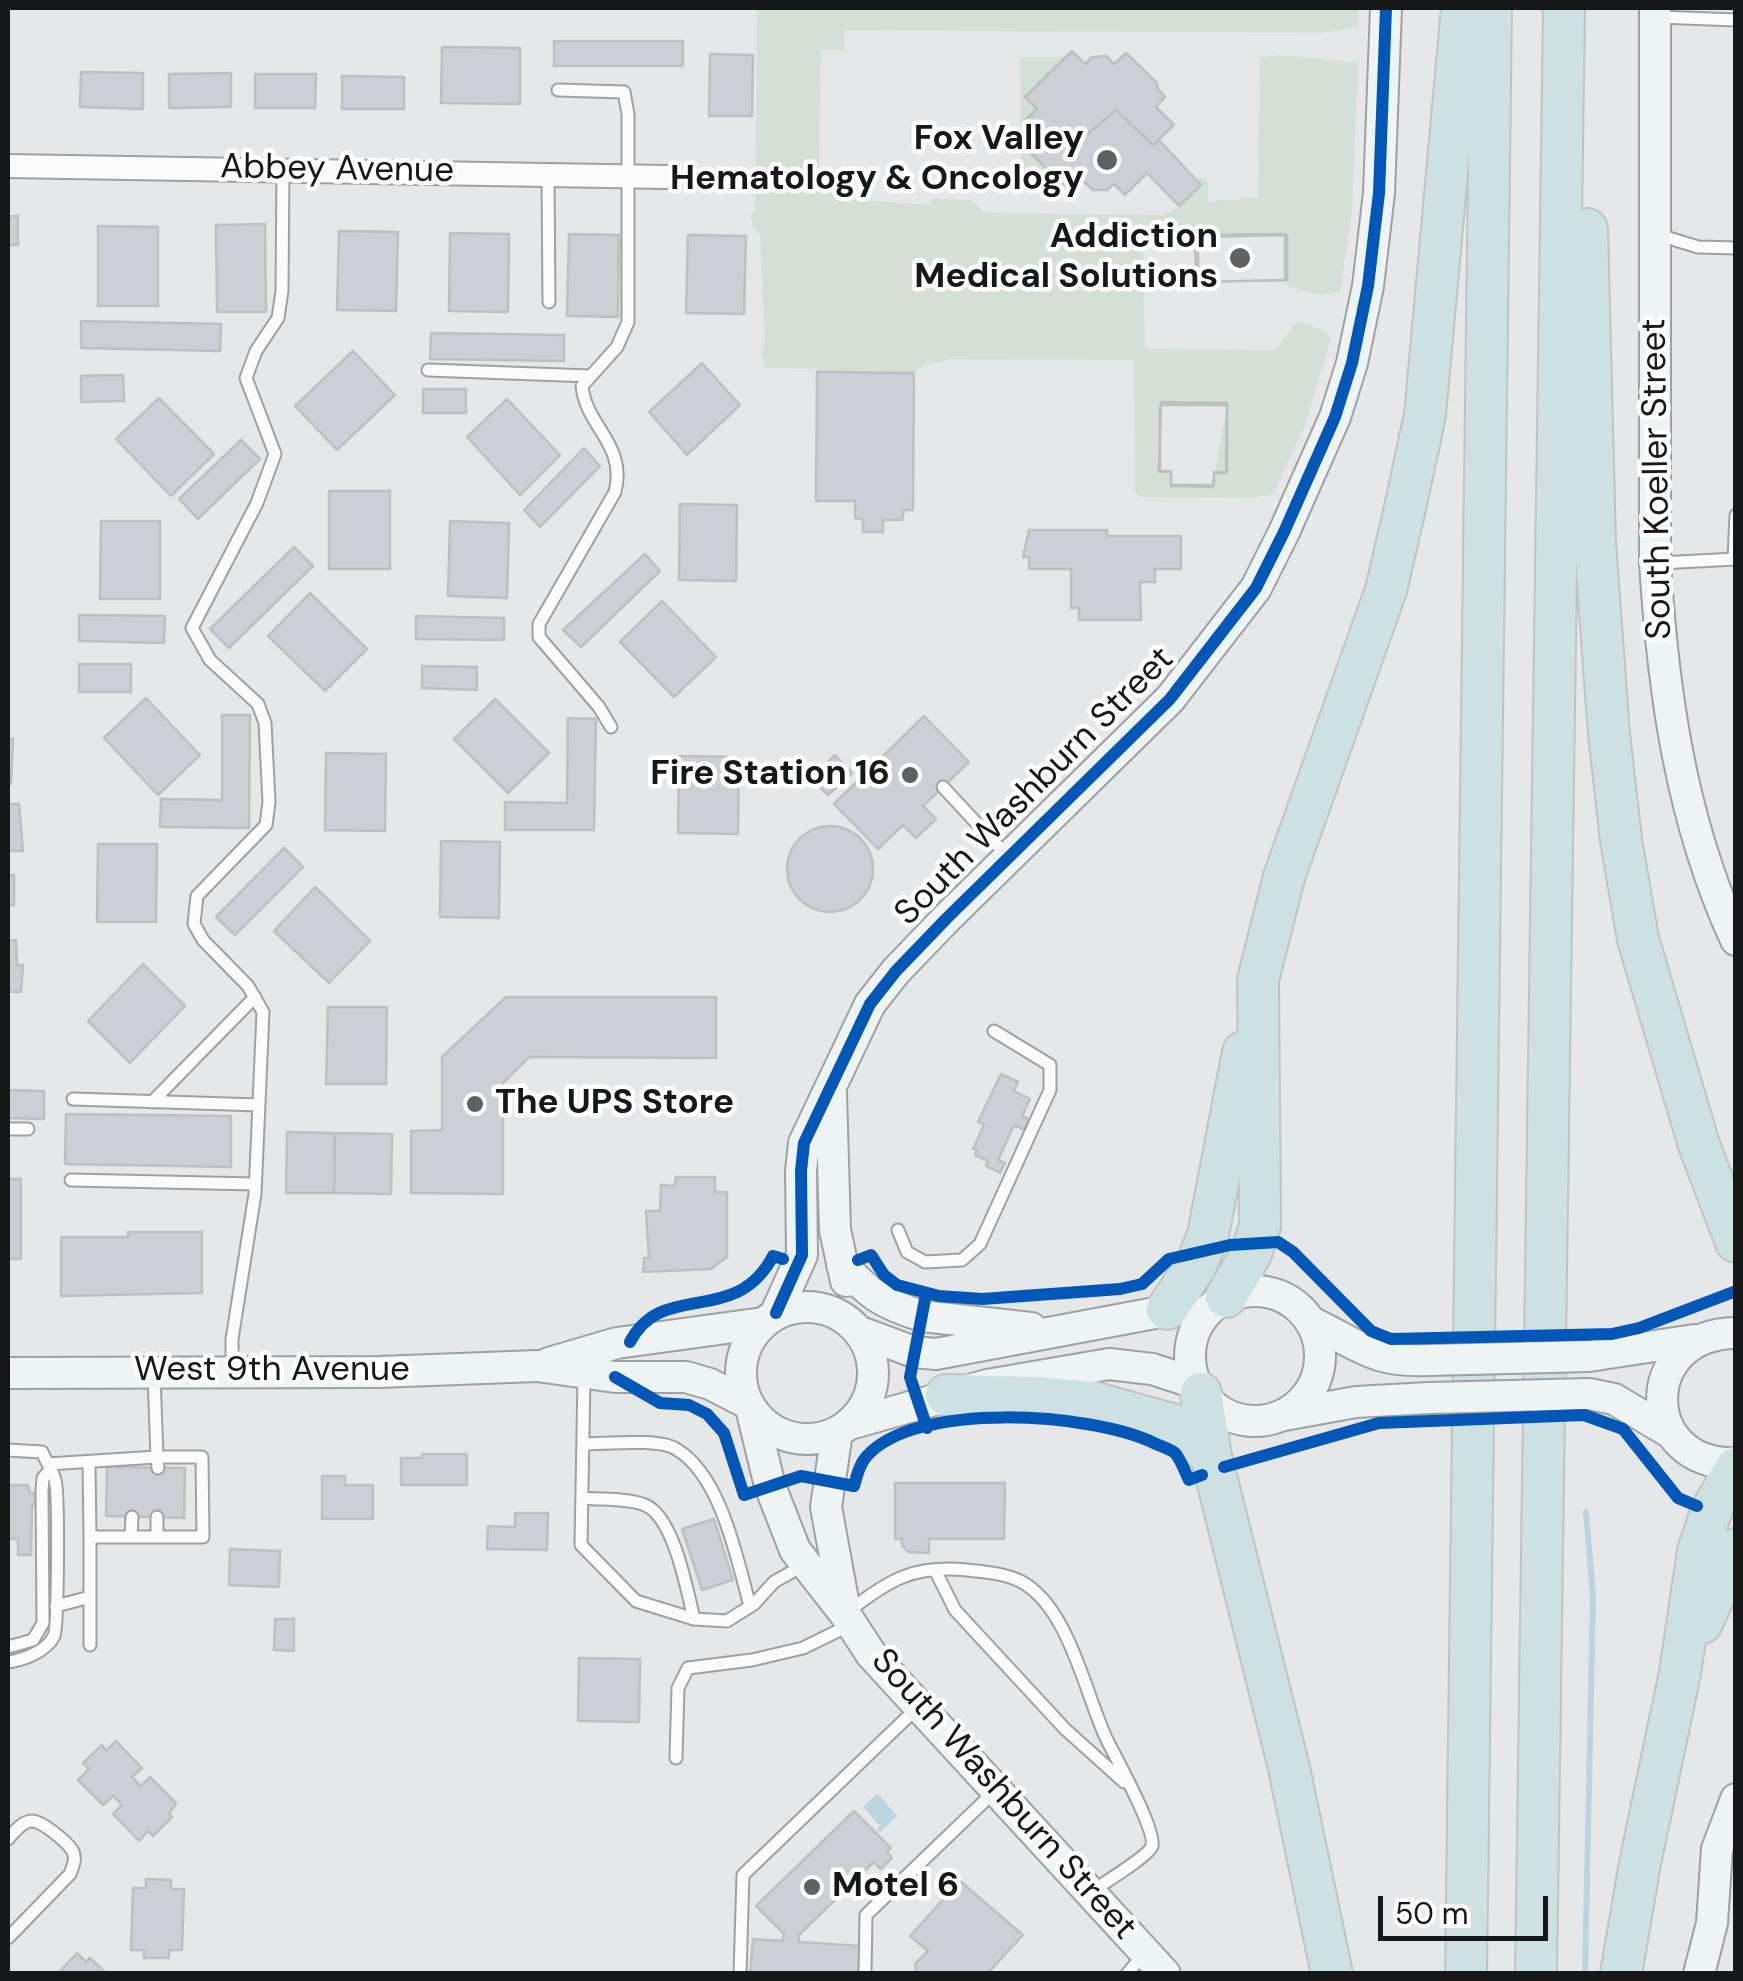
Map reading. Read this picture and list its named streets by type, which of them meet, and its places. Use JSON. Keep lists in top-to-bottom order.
{
  "streets": {
    "street": [
      "Abbey Avenue",
      "South Koeller Street",
      "South Washburn Street",
      "West 9th Avenue"
    ]
  },
  "crossings": [
    ["South Washburn Street", "West 9th Avenue"]
  ],
  "places": [
    "Fox Valley Hematology & Oncology",
    "Addiction Medical Solutions",
    "Fire Station 16",
    "The UPS Store",
    "Motel 6"
  ],
  "scale_bar": "50 m"
}
